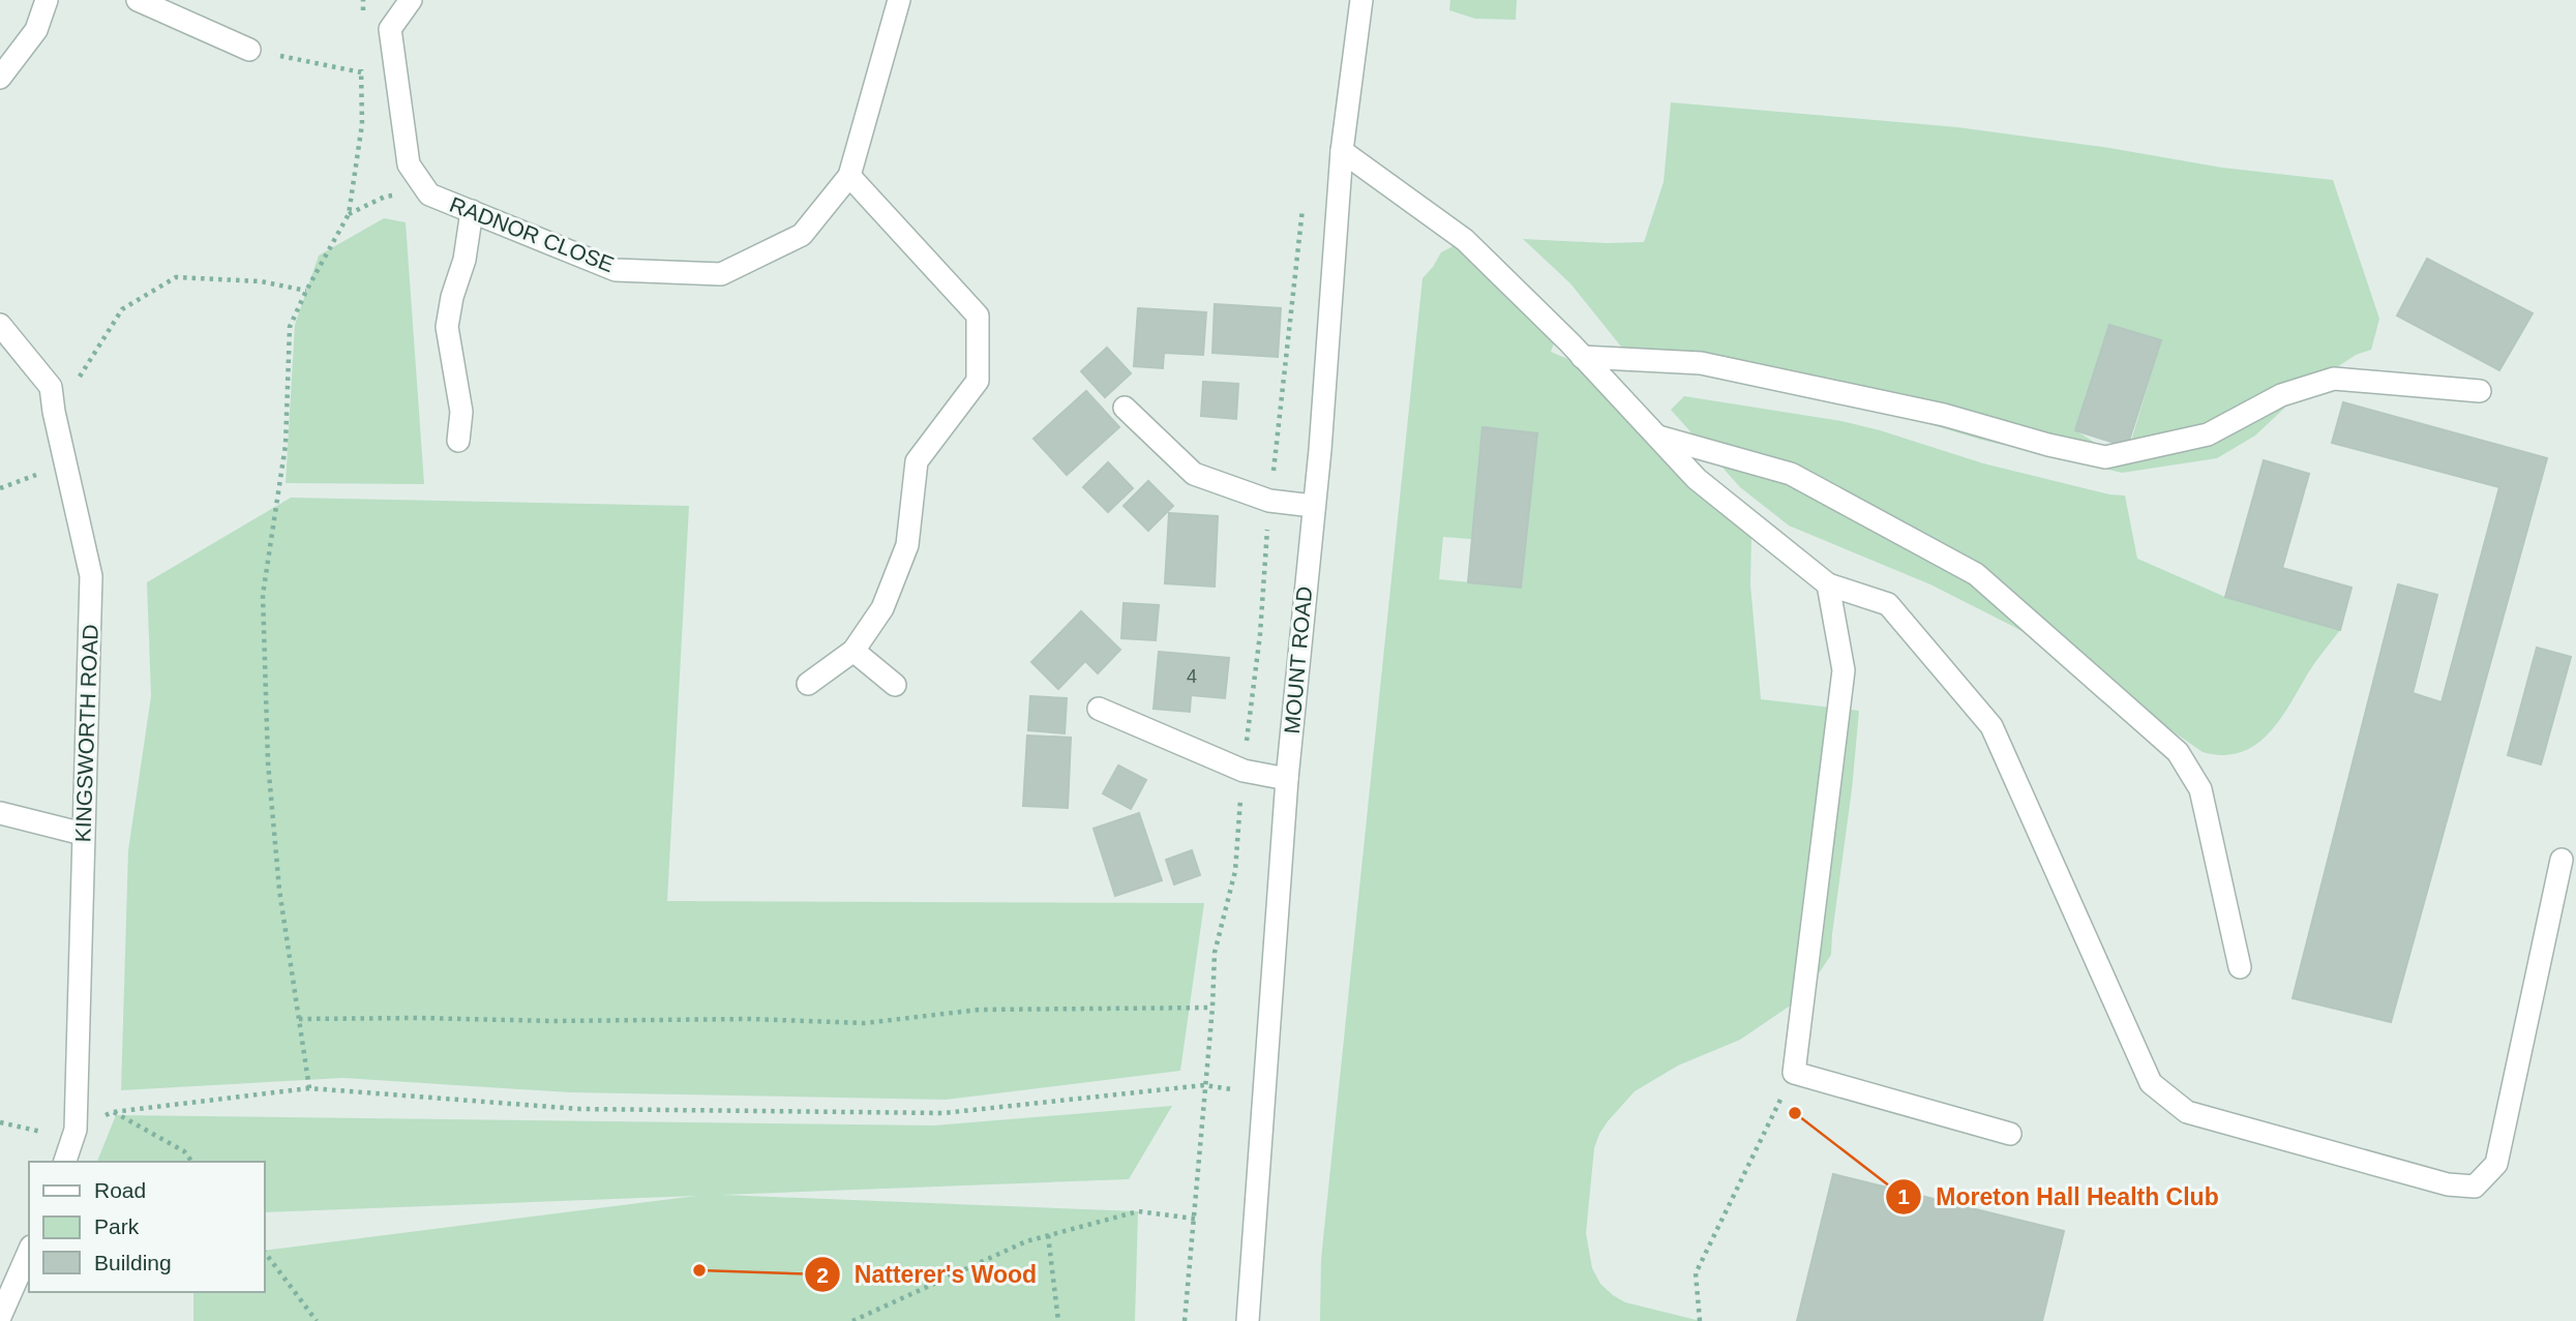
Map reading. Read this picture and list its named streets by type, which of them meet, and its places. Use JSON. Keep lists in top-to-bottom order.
{
  "streets": {
    "street": ["RADNOR CLOSE", "MOUNT ROAD", "KINGSWORTH ROAD"]
  },
  "places": ["Moreton Hall Health Club", "Natterer's Wood"],
  "house_numbers": ["4"],
  "legend": ["Road", "Park", "Building"]
}
